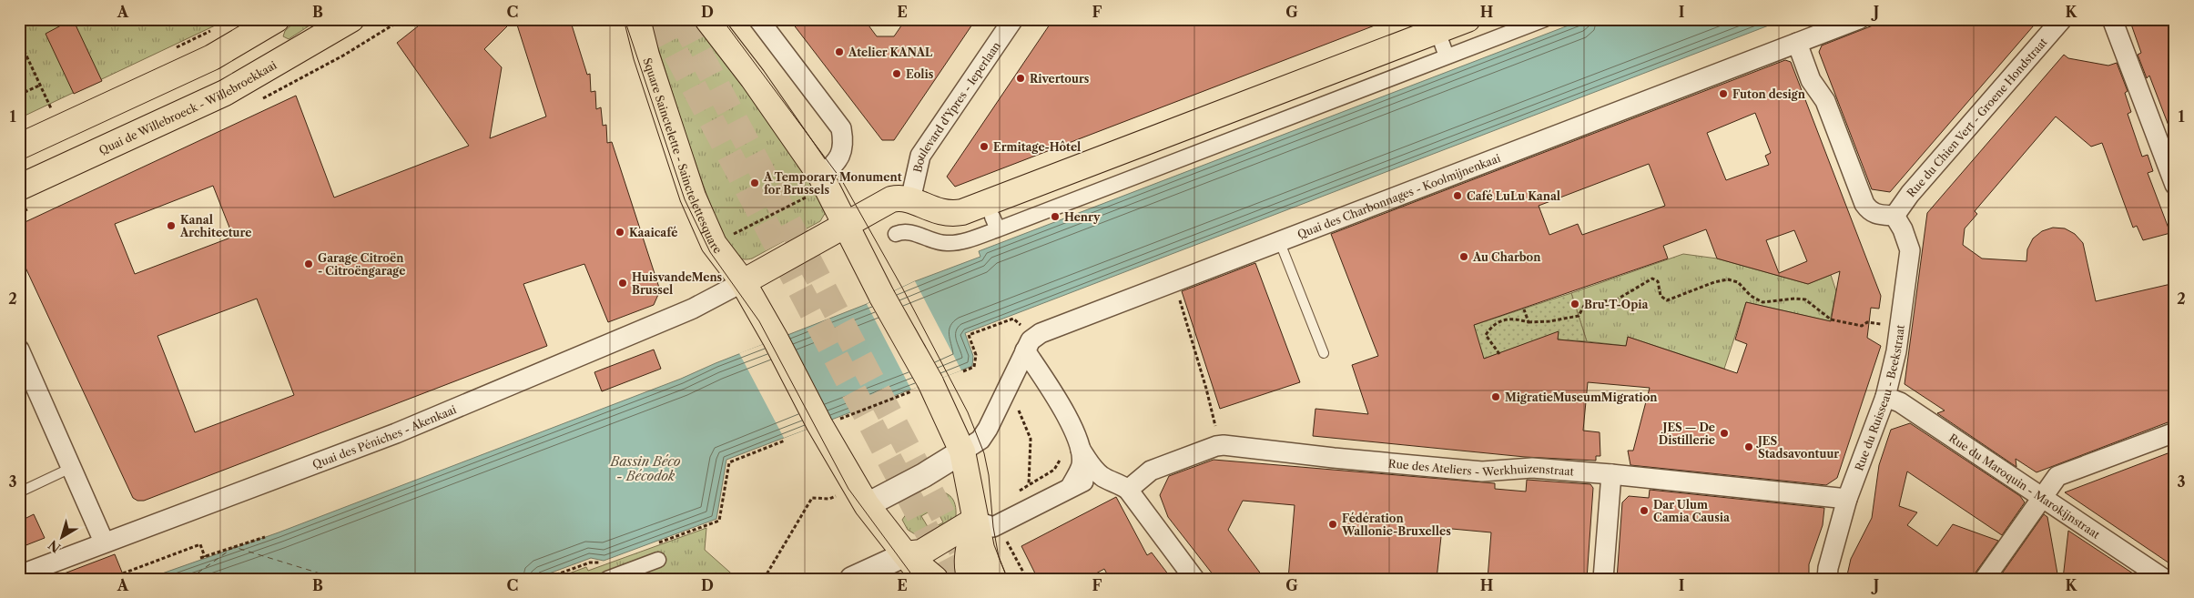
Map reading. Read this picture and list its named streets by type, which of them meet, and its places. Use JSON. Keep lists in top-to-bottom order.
{
  "streets": {
    "main road": ["Quai de Willebroeck - Willebroekkaai", "Square Sainctelette - Sainctelettesquare"],
    "street": [
      "Boulevard d'Ypres - Ieperlaan",
      "Rue du Chien Vert - Groene Hondstraat",
      "Quai des Charbonnages - Koolmijnenkaai",
      "Rue du Ruisseau - Beekstraat",
      "Quai des Péniches - Akenkaai",
      "Rue des Ateliers - Werkhuizenstraat",
      "Rue du Maroquin - Marokijnstraat"
    ]
  },
  "crossings": [
    ["Rue du Chien Vert - Groene Hondstraat", "Rue du Ruisseau - Beekstraat"],
    ["Square Sainctelette - Sainctelettesquare", "Quai des Péniches - Akenkaai"],
    ["Rue du Ruisseau - Beekstraat", "Rue des Ateliers - Werkhuizenstraat"],
    ["Rue du Ruisseau - Beekstraat", "Rue du Maroquin - Marokijnstraat"]
  ],
  "water": ["Bassin Béco - Bécodok"],
  "places": [
    "Atelier KANAL",
    "Eolis",
    "Rivertours",
    "Futon design",
    "Ermitage-Hôtel",
    "A Temporary Monument for Brussels",
    "Café LuLu Kanal",
    "Henry",
    "Kanal Architecture",
    "Kaaicafé",
    "Au Charbon",
    "Garage Citroën - Citroëngarage",
    "HuisvandeMens Brussel",
    "Bru-T-Opia",
    "MigratieMuseumMigration",
    "JES — De Distillerie",
    "JES Stadsavontuur",
    "Dar Ulum Camia Causia",
    "Fédération Wallonie-Bruxelles"
  ],
  "north": "bottom left",
  "grid": {
    "columns": [
      "A",
      "B",
      "C",
      "D",
      "E",
      "F",
      "G",
      "H",
      "I",
      "J",
      "K"
    ],
    "rows": ["1", "2", "3"]
  }
}
